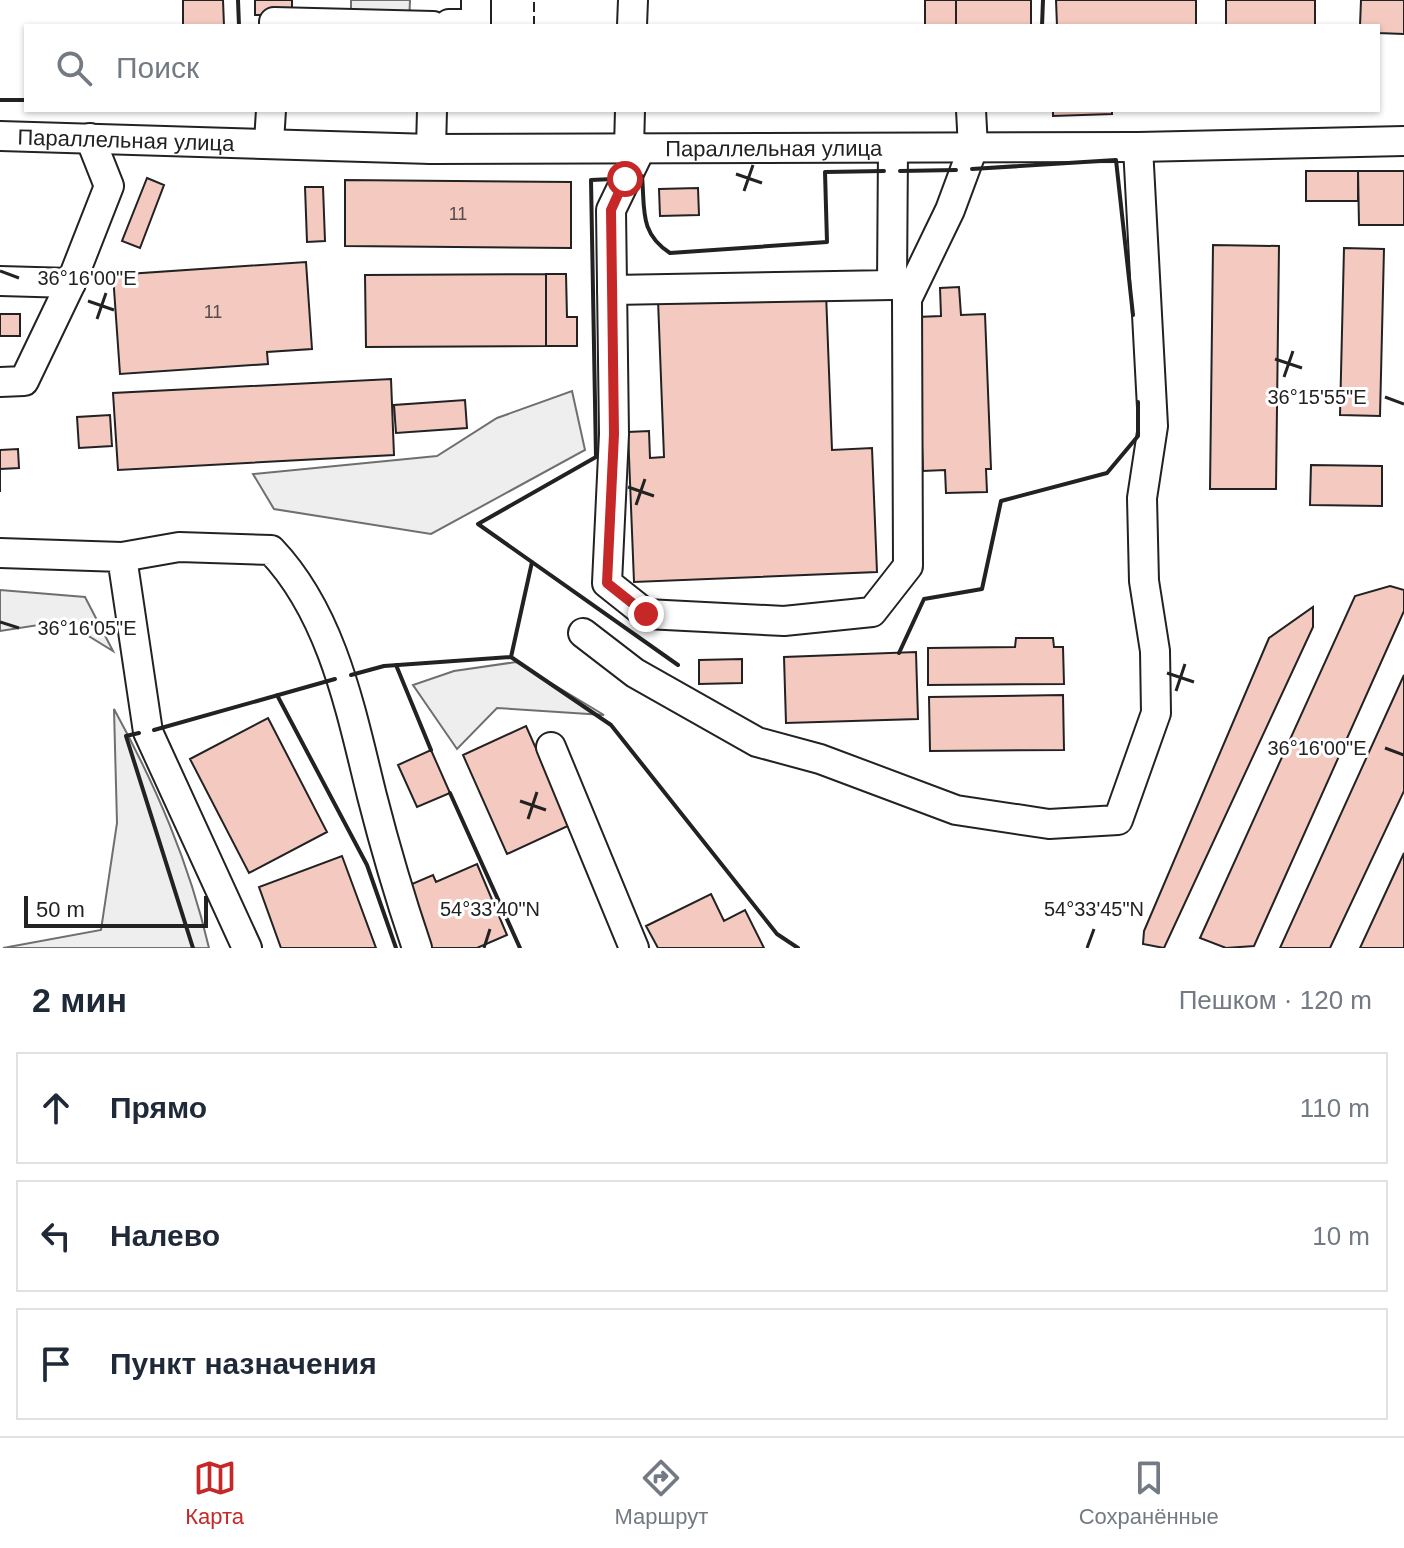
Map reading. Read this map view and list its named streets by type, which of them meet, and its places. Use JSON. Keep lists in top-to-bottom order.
{
  "streets": {
    "street": ["Параллельная улица"]
  },
  "house_numbers": ["11", "11"],
  "scale_bar": "50 m",
  "page": {
    "search": "Поиск",
    "scale": "50 m",
    "heading": ["2 мин", "Пешком · 120 m"],
    "list": [
      ["Прямо", "110 m"],
      ["Налево", "10 m"],
      "Пункт назначения"
    ],
    "nav": ["Карта", "Маршрут", "Сохранённые"]
  },
  "coordinates": [
    "36°16'00\"E",
    "36°15'55\"E",
    "36°16'05\"E",
    "54°33'40\"N",
    "54°33'45\"N"
  ]
}
